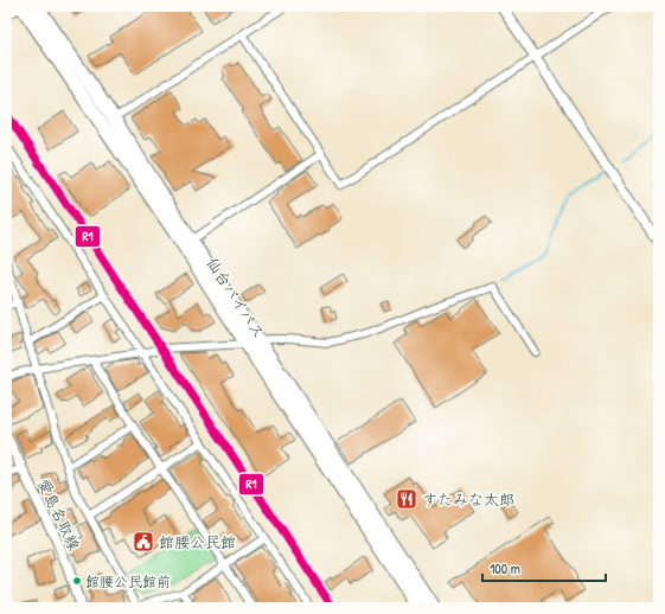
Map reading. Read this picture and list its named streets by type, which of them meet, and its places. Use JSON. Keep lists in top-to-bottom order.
{
  "streets": {
    "highway": ["仙台バイパス"],
    "street": ["愛島名取線"]
  },
  "places": {
    "restaurant": ["すたみな太郎"],
    "public building": ["館腰公民館"],
    "other": ["館腰公民館前"]
  },
  "lines": ["transit line R1"],
  "scale_bar": "100 m"
}
